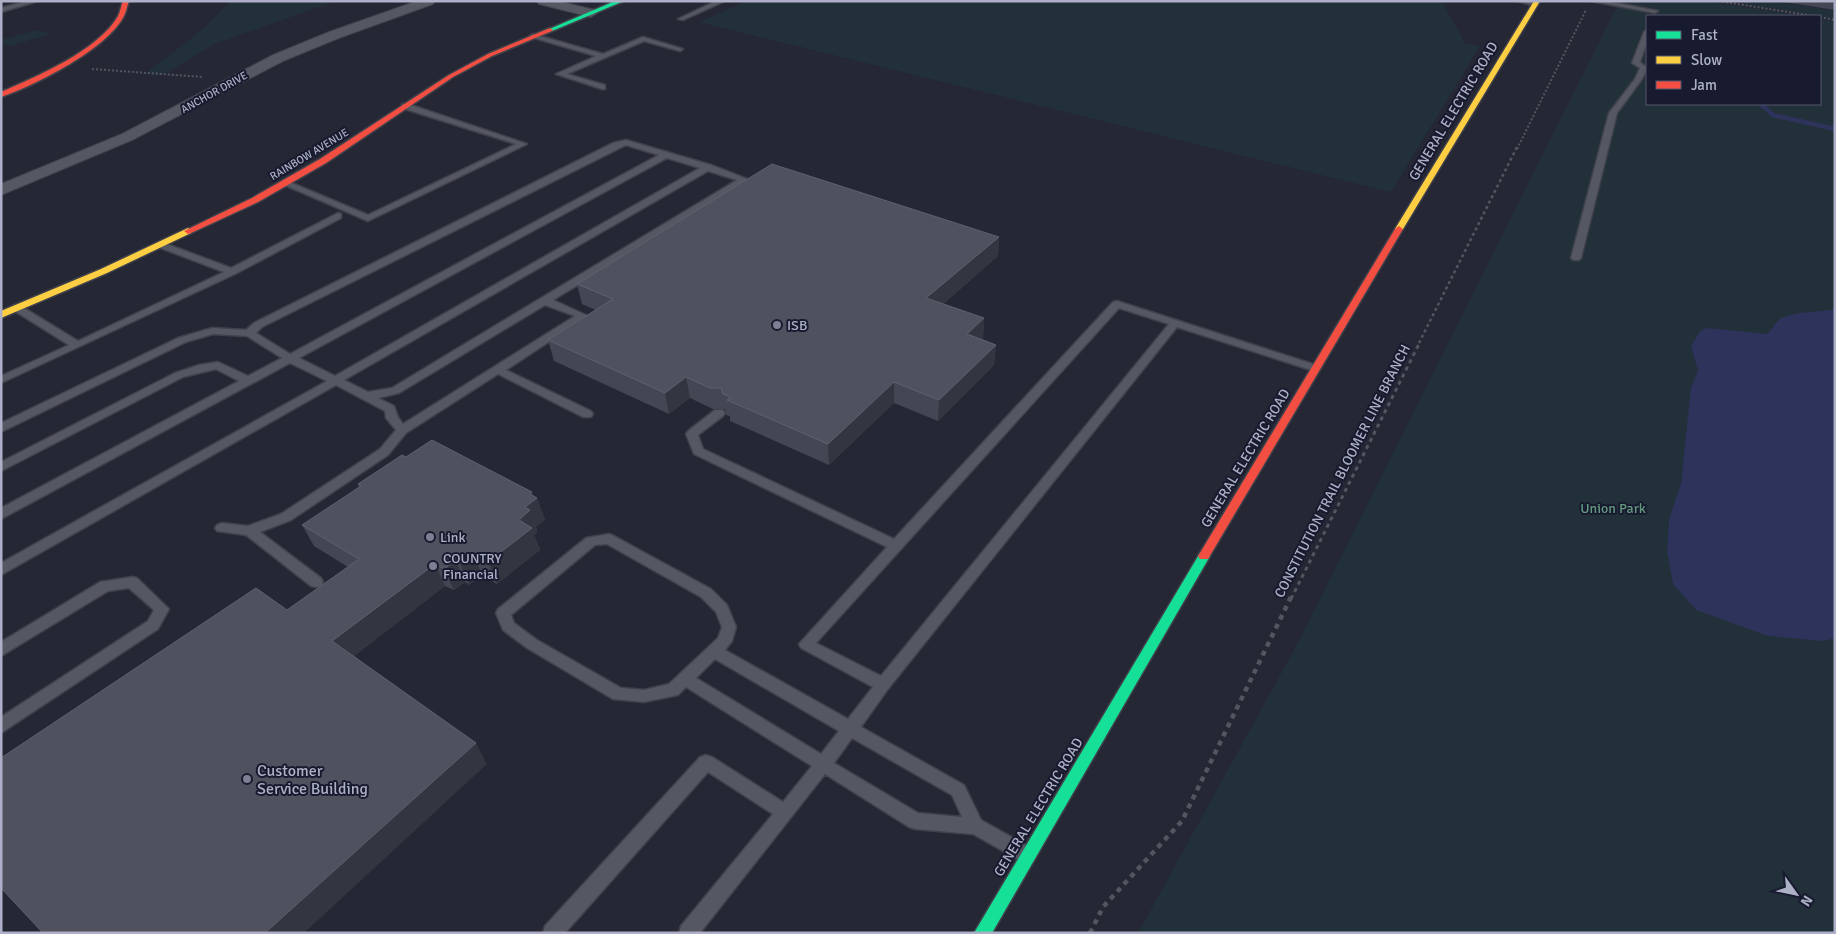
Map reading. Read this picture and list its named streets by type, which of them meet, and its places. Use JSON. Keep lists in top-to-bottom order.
{
  "streets": {
    "main road": ["GENERAL ELECTRIC ROAD", "RAINBOW AVENUE"],
    "street": ["ANCHOR DRIVE"],
    "path": ["CONSTITUTION TRAIL BLOOMER LINE BRANCH"]
  },
  "parks": ["Union Park"],
  "places": [
    "ISB",
    "Link",
    "COUNTRY Financial",
    "Customer Service Building"
  ],
  "legend": ["Fast", "Slow", "Jam"],
  "north": "bottom right"
}
